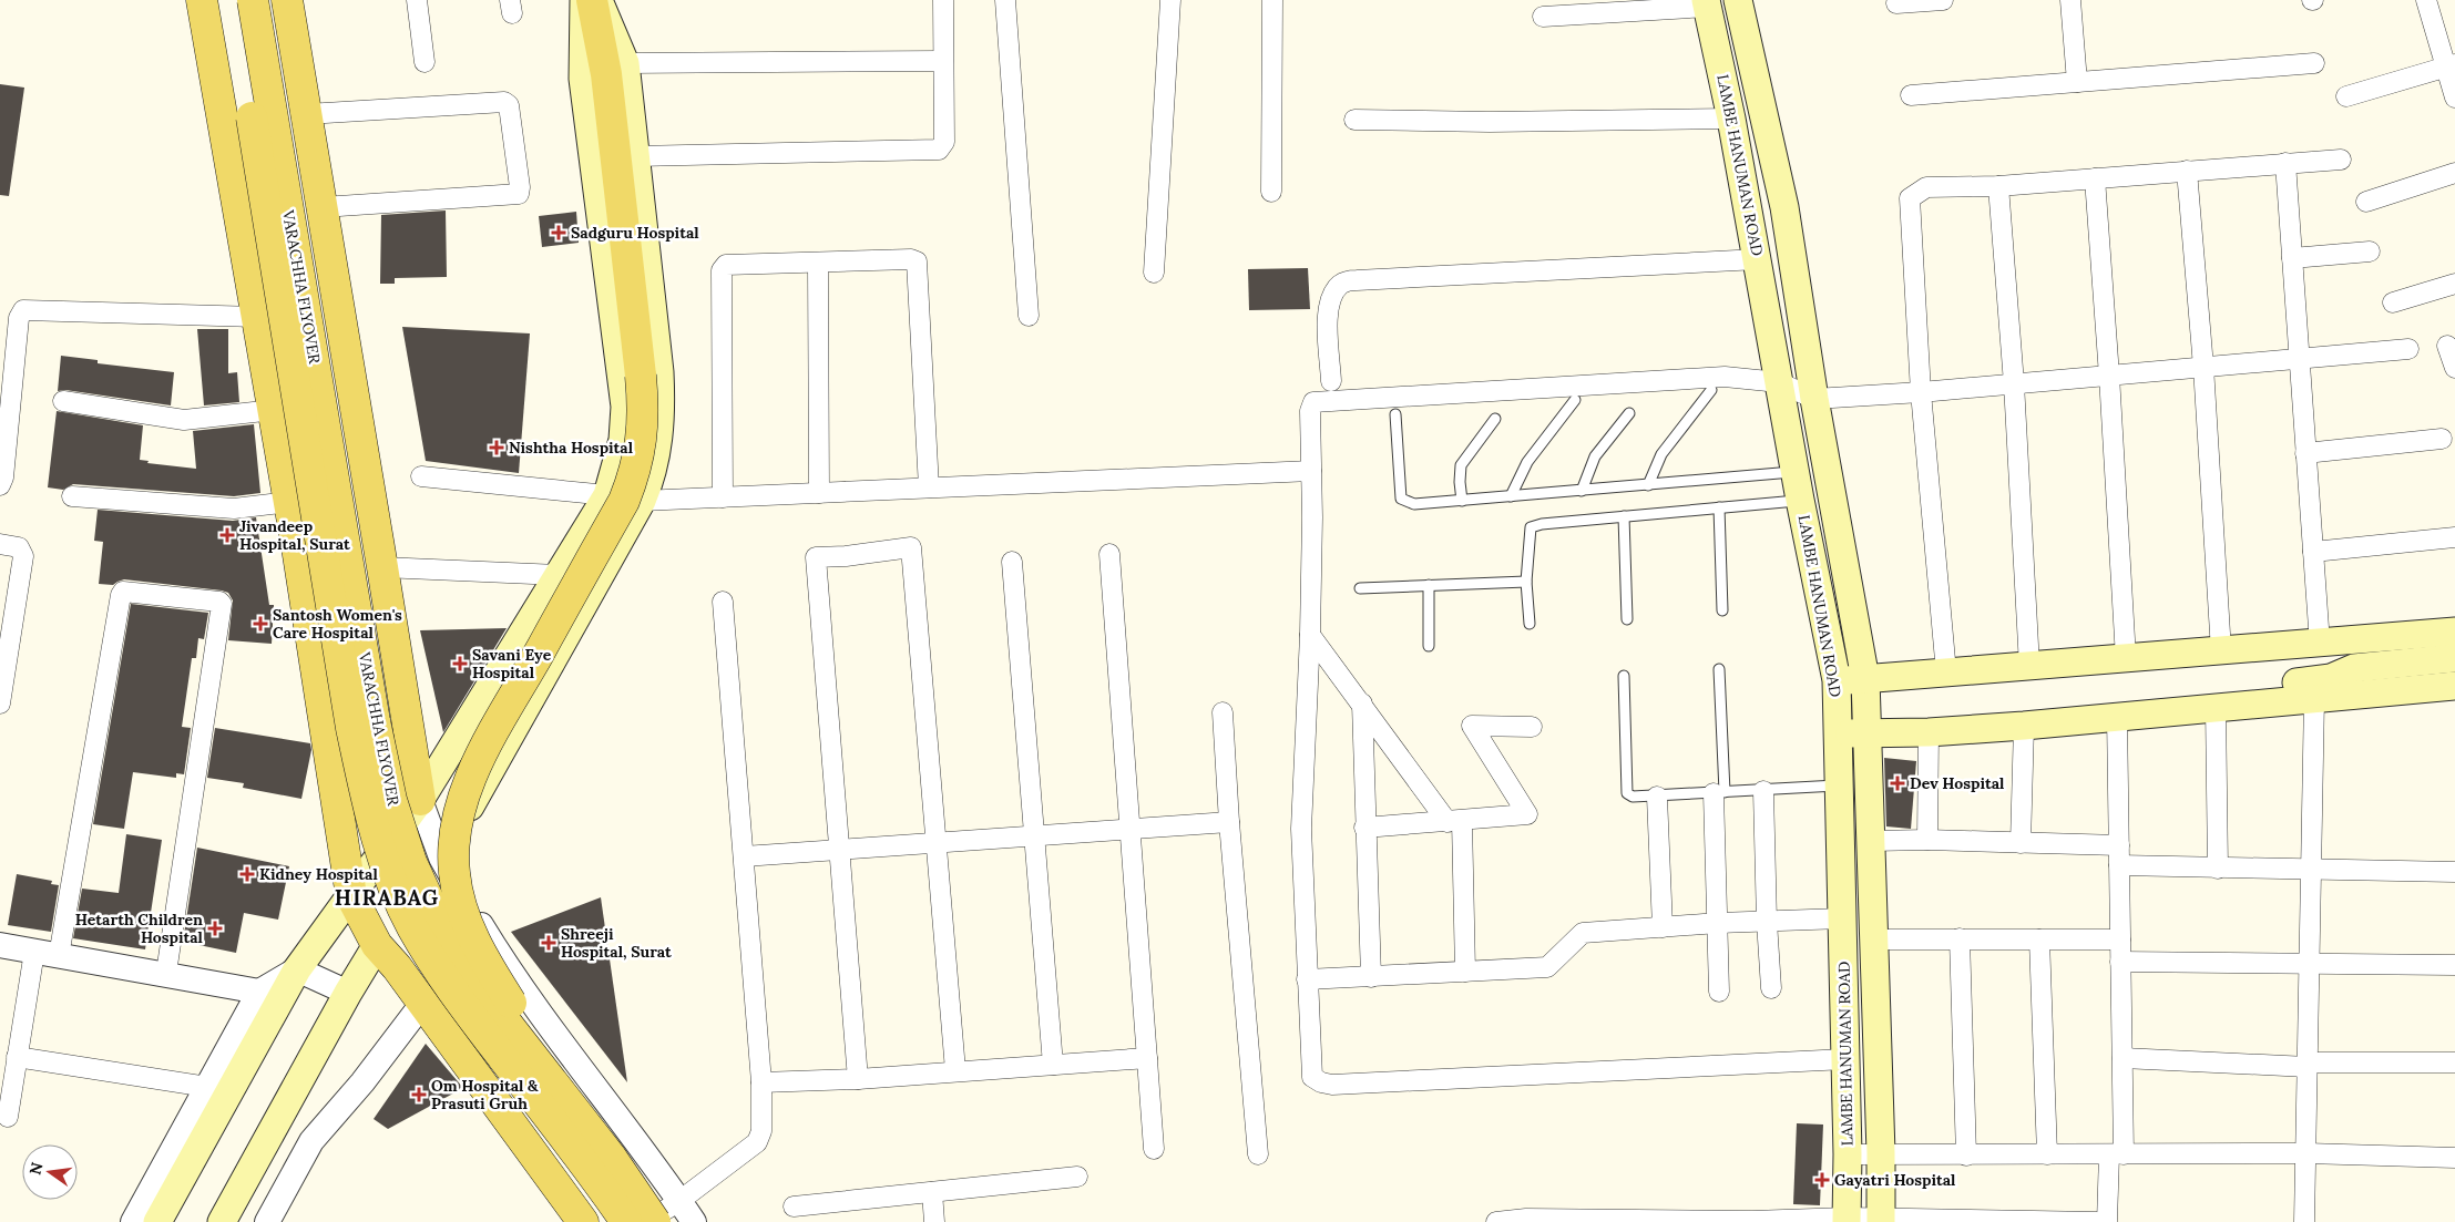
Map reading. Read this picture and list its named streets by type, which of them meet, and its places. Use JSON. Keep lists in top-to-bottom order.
{
  "streets": {
    "main road": ["LAMBE HANUMAN ROAD", "VARACHHA FLYOVER"]
  },
  "districts": ["HIRABAG"],
  "places": {
    "health": [
      "Sadguru Hospital",
      "Nishtha Hospital",
      "Jivandeep Hospital, Surat",
      "Santosh Women's Care Hospital",
      "Savani Eye Hospital",
      "Dev Hospital",
      "Kidney Hospital",
      "Hetarth Children Hospital",
      "Shreeji Hospital, Surat",
      "Om Hospital & Prasuti Gruh",
      "Gayatri Hospital"
    ]
  },
  "north": "left"
}
